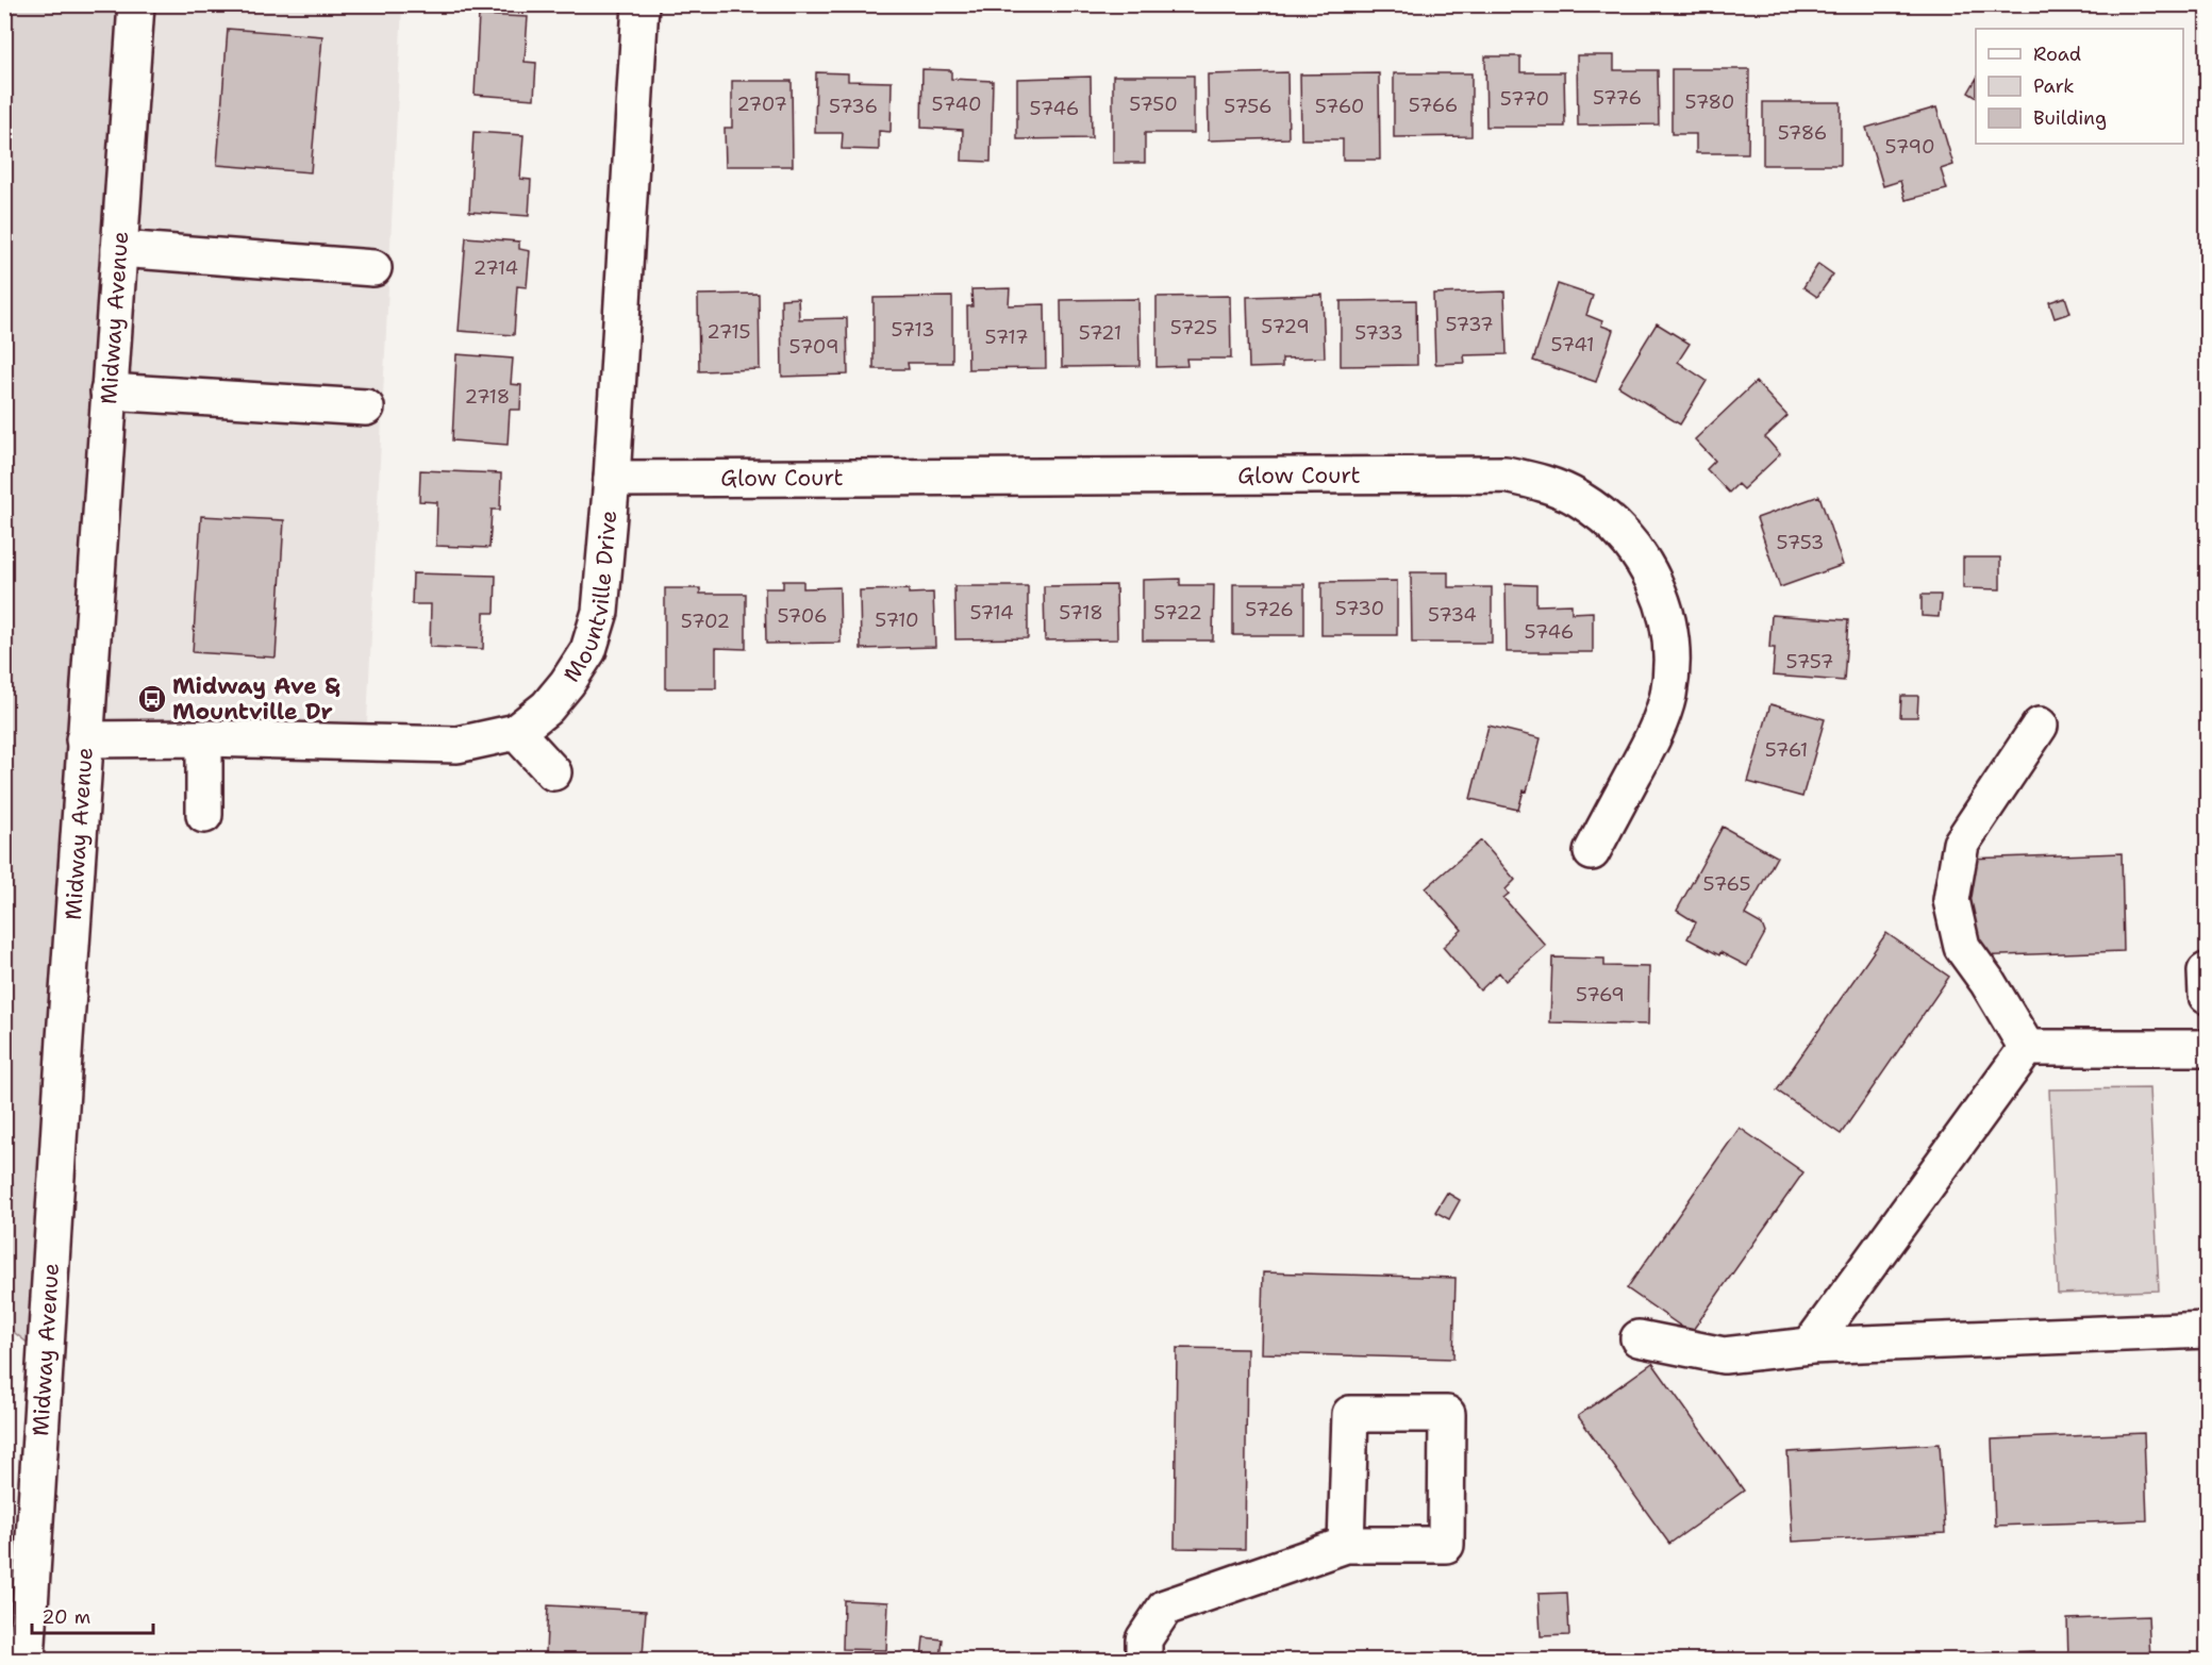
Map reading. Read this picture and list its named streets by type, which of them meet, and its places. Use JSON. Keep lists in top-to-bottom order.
{
  "streets": {
    "street": ["Midway Avenue", "Glow Court", "Mountville Drive"]
  },
  "crossings": [
    ["Midway Avenue", "Mountville Drive"],
    ["Glow Court", "Mountville Drive"]
  ],
  "places": {
    "bus stop": ["Midway Ave & Mountville Dr"]
  },
  "house_numbers": [
    "5776",
    "5770",
    "5780",
    "2707",
    "5740",
    "5750",
    "5766",
    "5736",
    "5756",
    "5760",
    "5746",
    "5786",
    "5790",
    "2714",
    "5737",
    "5729",
    "5725",
    "5713",
    "2715",
    "5721",
    "5733",
    "5717",
    "5741",
    "5709",
    "2718",
    "5753",
    "5730",
    "5726",
    "5714",
    "5718",
    "5722",
    "5734",
    "5706",
    "5710",
    "5702",
    "5746",
    "5757",
    "5761",
    "5765",
    "5769"
  ],
  "legend": ["Road", "Park", "Building"],
  "scale_bar": "20 m"
}
